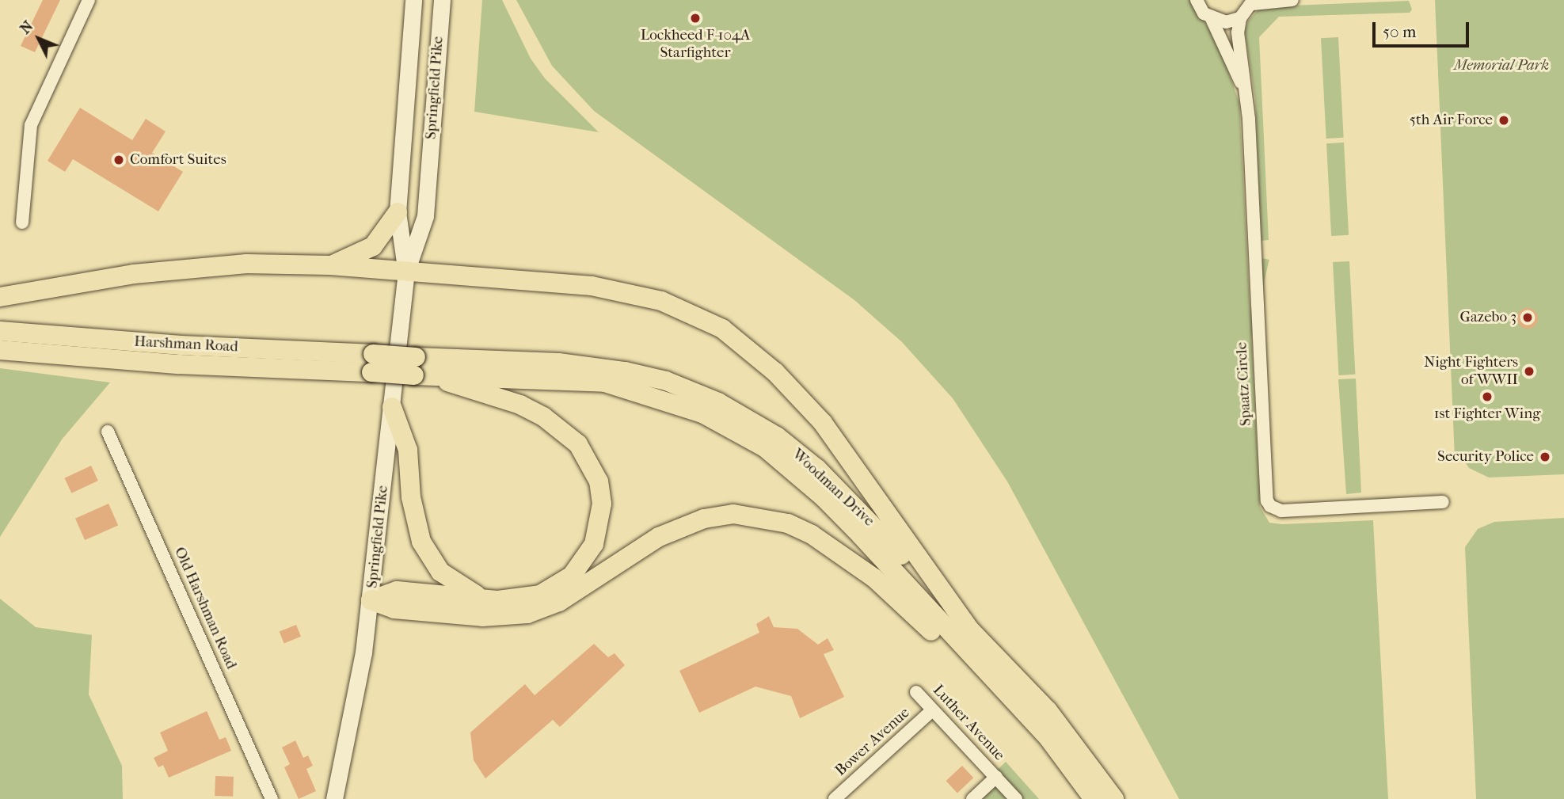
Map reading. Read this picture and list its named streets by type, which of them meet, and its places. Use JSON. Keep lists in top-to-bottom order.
{
  "streets": {
    "main road": ["Springfield Pike", "Harshman Road", "Woodman Drive"],
    "street": [
      "Spaatz Circle",
      "Old Harshman Road",
      "Luther Avenue",
      "Bower Avenue"
    ]
  },
  "crossings": [
    ["Luther Avenue", "Bower Avenue"]
  ],
  "parks": ["Memorial Park"],
  "places": [
    "Lockheed F-104A Starfighter",
    "5th Air Force",
    "Comfort Suites",
    "Gazebo 3",
    "Night Fighters of WWII",
    "1st Fighter Wing",
    "Security Police"
  ],
  "scale_bar": "50 m",
  "north": "top left"
}
